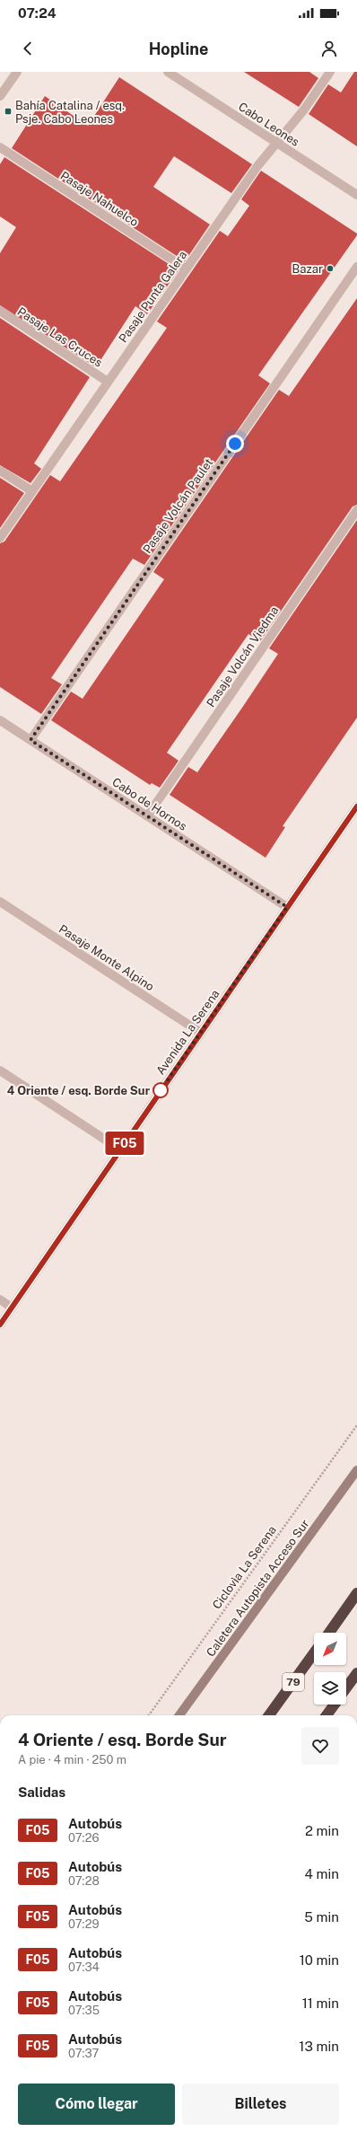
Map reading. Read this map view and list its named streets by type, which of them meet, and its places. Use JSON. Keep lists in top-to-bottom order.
{
  "streets": {
    "highway": ["79"],
    "main road": ["Caletera Autopista Acceso Sur"],
    "street": [
      "Cabo Leones",
      "Pasaje Nahuelco",
      "Pasaje Punta Galera",
      "Pasaje Las Cruces",
      "Pasaje Volcán Paulet",
      "Pasaje Volcán Viedma",
      "Cabo de Hornos",
      "Pasaje Monte Alpino",
      "Avenida La Serena"
    ],
    "path": ["Ciclovìa La Serena"]
  },
  "crossings": [
    ["Cabo Leones", "Pasaje Punta Galera"],
    ["Pasaje Nahuelco", "Pasaje Punta Galera"],
    ["Pasaje Punta Galera", "Pasaje Las Cruces"],
    ["Pasaje Volcán Paulet", "Cabo de Hornos"],
    ["Pasaje Volcán Viedma", "Cabo de Hornos"],
    ["Cabo de Hornos", "Avenida La Serena"],
    ["Pasaje Monte Alpino", "Avenida La Serena"]
  ],
  "places": {
    "transit": ["Bahía Catalina / esq. Psje. Cabo Leones"],
    "other": ["Bazar", "4 Oriente / esq. Borde Sur"]
  },
  "lines": ["bus line F05"],
  "north": "bottom left",
  "page": {
    "status": "07:24",
    "header": "Hopline",
    "on_map": "F05",
    "heading": [
      ["4 Oriente / esq. Borde Sur", "A pie · 4 min · 250 m"],
      "Salidas"
    ],
    "list": [
      {
        "mark": "F05",
        "name": "Autobús",
        "note": "07:26",
        "value": "2 min"
      },
      {
        "mark": "F05",
        "name": "Autobús",
        "note": "07:28",
        "value": "4 min"
      },
      {
        "mark": "F05",
        "name": "Autobús",
        "note": "07:29",
        "value": "5 min"
      },
      {
        "mark": "F05",
        "name": "Autobús",
        "note": "07:34",
        "value": "10 min"
      },
      {
        "mark": "F05",
        "name": "Autobús",
        "note": "07:35",
        "value": "11 min"
      },
      {
        "mark": "F05",
        "name": "Autobús",
        "note": "07:37",
        "value": "13 min"
      }
    ],
    "buttons": ["Cómo llegar", "Billetes"]
  }
}
